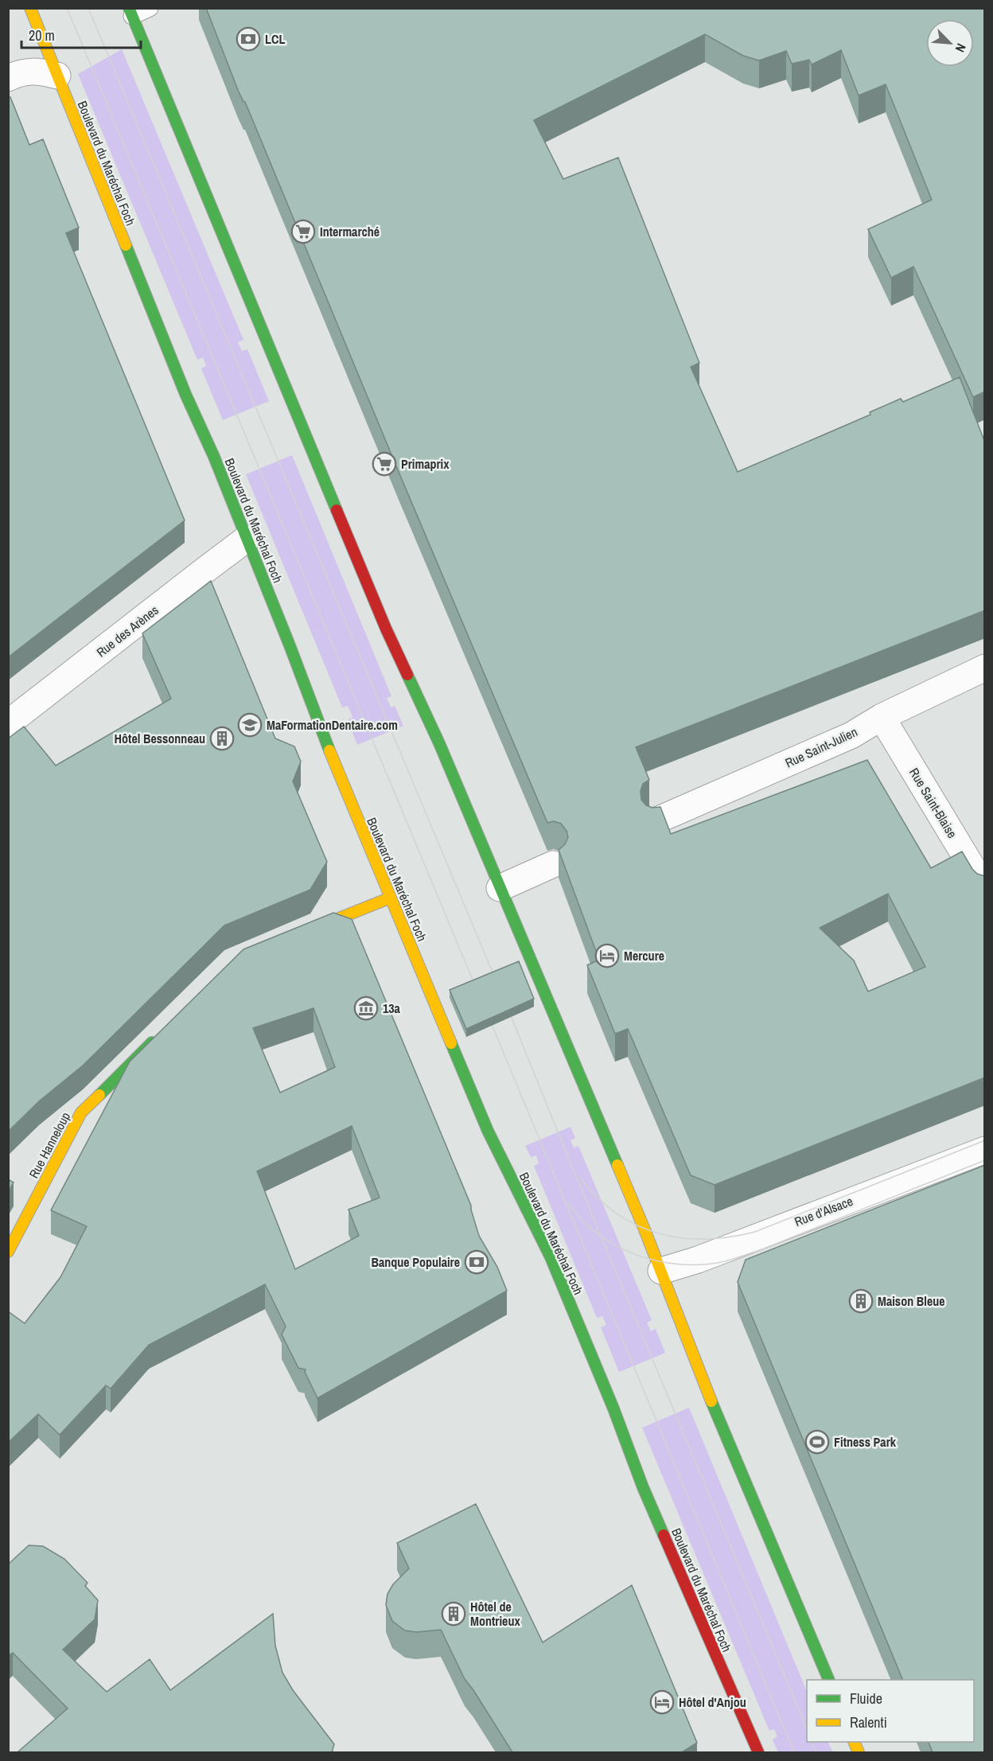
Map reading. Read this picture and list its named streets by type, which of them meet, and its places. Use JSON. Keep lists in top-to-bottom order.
{
  "streets": {
    "main road": ["Boulevard du Maréchal Foch", "Rue Hanneloup"],
    "street": [
      "Rue des Arènes",
      "Rue Saint-Julien",
      "Rue Saint-Blaise",
      "Rue d'Alsace"
    ]
  },
  "crossings": [
    ["Boulevard du Maréchal Foch", "Rue des Arènes"],
    ["Rue Saint-Julien", "Rue Saint-Blaise"]
  ],
  "places": {
    "bank": ["LCL", "Banque Populaire"],
    "supermarket": ["Intermarché", "Primaprix"],
    "school or university": ["MaFormationDentaire.com"],
    "building": ["Hôtel Bessonneau", "Maison Bleue", "Hôtel de Montrieux"],
    "hotel": ["Mercure", "Hôtel d'Anjou"],
    "museum": ["13a"],
    "sports": ["Fitness Park"]
  },
  "legend": ["Fluide", "Ralenti"],
  "scale_bar": "20 m",
  "north": "bottom right"
}
